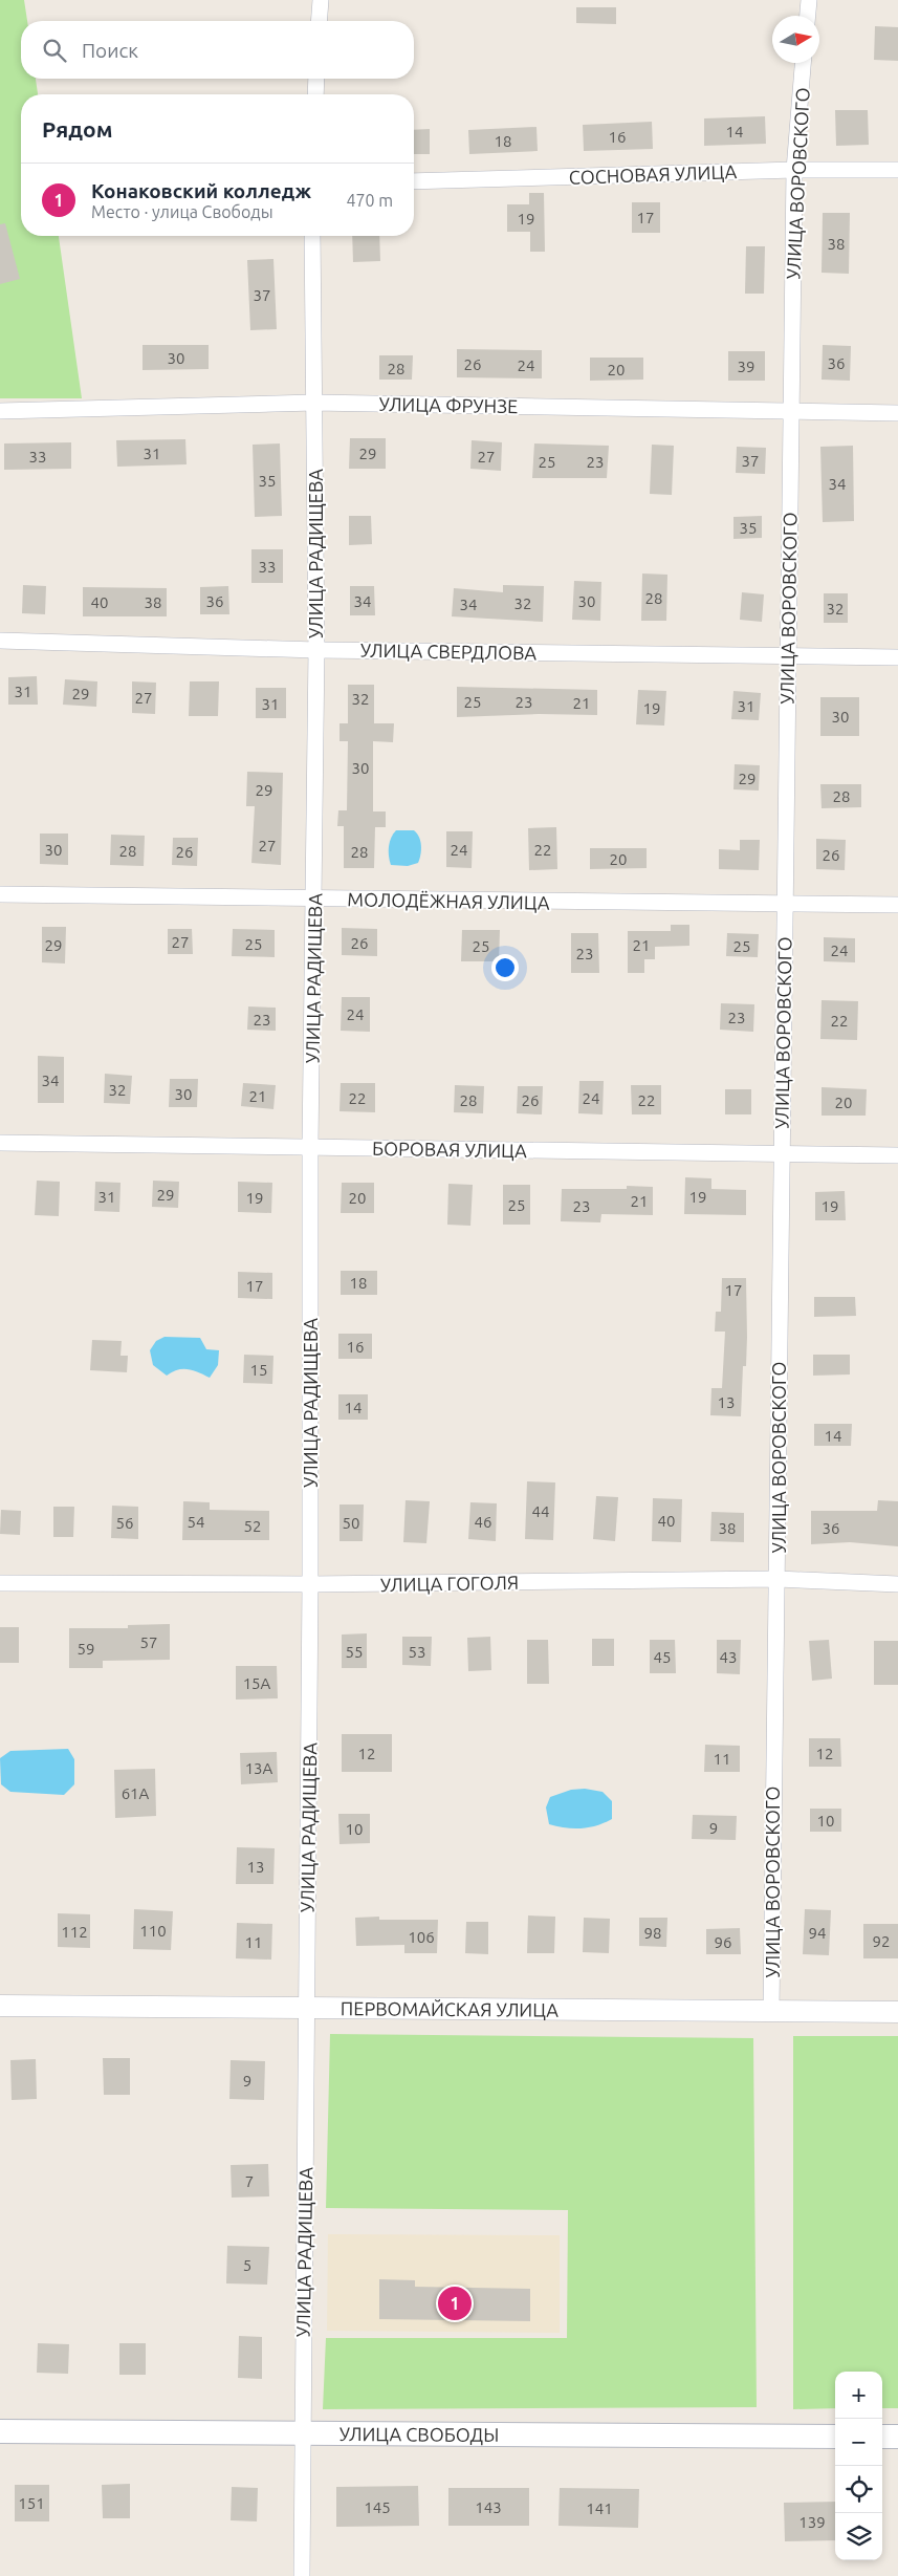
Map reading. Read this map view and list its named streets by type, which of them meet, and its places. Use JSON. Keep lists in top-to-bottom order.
{
  "streets": {
    "main road": ["УЛИЦА СВОБОДЫ"],
    "street": [
      "СОСНОВАЯ УЛИЦА",
      "УЛИЦА ВОРОВСКОГО",
      "УЛИЦА ФРУНЗЕ",
      "УЛИЦА РАДИЩЕВА",
      "УЛИЦА СВЕРДЛОВА",
      "МОЛОДЁЖНАЯ УЛИЦА",
      "БОРОВАЯ УЛИЦА",
      "УЛИЦА ГОГОЛЯ",
      "ПЕРВОМАЙСКАЯ УЛИЦА"
    ]
  },
  "crossings": [
    ["СОСНОВАЯ УЛИЦА", "УЛИЦА ВОРОВСКОГО"],
    ["УЛИЦА ВОРОВСКОГО", "УЛИЦА ФРУНЗЕ"],
    ["УЛИЦА ВОРОВСКОГО", "УЛИЦА СВЕРДЛОВА"],
    ["УЛИЦА ВОРОВСКОГО", "МОЛОДЁЖНАЯ УЛИЦА"],
    ["УЛИЦА ВОРОВСКОГО", "БОРОВАЯ УЛИЦА"],
    ["УЛИЦА ВОРОВСКОГО", "УЛИЦА ГОГОЛЯ"],
    ["УЛИЦА ВОРОВСКОГО", "ПЕРВОМАЙСКАЯ УЛИЦА"],
    ["УЛИЦА ФРУНЗЕ", "УЛИЦА РАДИЩЕВА"],
    ["УЛИЦА РАДИЩЕВА", "УЛИЦА СВЕРДЛОВА"],
    ["УЛИЦА РАДИЩЕВА", "МОЛОДЁЖНАЯ УЛИЦА"],
    ["УЛИЦА РАДИЩЕВА", "БОРОВАЯ УЛИЦА"],
    ["УЛИЦА РАДИЩЕВА", "УЛИЦА ГОГОЛЯ"],
    ["УЛИЦА РАДИЩЕВА", "ПЕРВОМАЙСКАЯ УЛИЦА"],
    ["УЛИЦА РАДИЩЕВА", "УЛИЦА СВОБОДЫ"]
  ],
  "house_numbers": [
    "14",
    "16",
    "18",
    "17",
    "19",
    "38",
    "37",
    "30",
    "36",
    "26",
    "24",
    "39",
    "28",
    "20",
    "31",
    "29",
    "33",
    "27",
    "37",
    "25",
    "23",
    "35",
    "34",
    "35",
    "33",
    "28",
    "36",
    "34",
    "30",
    "40",
    "38",
    "32",
    "34",
    "32",
    "31",
    "29",
    "27",
    "32",
    "25",
    "23",
    "21",
    "31",
    "31",
    "19",
    "30",
    "30",
    "29",
    "29",
    "28",
    "27",
    "30",
    "24",
    "22",
    "28",
    "26",
    "28",
    "26",
    "20",
    "27",
    "26",
    "25",
    "29",
    "21",
    "25",
    "25",
    "24",
    "23",
    "24",
    "23",
    "23",
    "22",
    "34",
    "32",
    "30",
    "21",
    "22",
    "24",
    "28",
    "26",
    "22",
    "20",
    "29",
    "31",
    "19",
    "19",
    "20",
    "21",
    "25",
    "23",
    "19",
    "18",
    "17",
    "17",
    "16",
    "15",
    "13",
    "14",
    "14",
    "44",
    "40",
    "54",
    "46",
    "56",
    "50",
    "52",
    "38",
    "36",
    "57",
    "59",
    "55",
    "53",
    "45",
    "43",
    "15А",
    "12",
    "12",
    "11",
    "13А",
    "61А",
    "10",
    "9",
    "10",
    "13",
    "110",
    "112",
    "98",
    "94",
    "106",
    "92",
    "11",
    "96",
    "9",
    "7",
    "5",
    "151",
    "145",
    "143",
    "141",
    "139"
  ],
  "north": "right",
  "page": {
    "search": "Поиск",
    "heading": "Рядом",
    "list": [
      {
        "mark": "1",
        "name": "Конаковский колледж",
        "note": "Место · улица Свободы",
        "value": "470 m"
      }
    ],
    "pins": "1",
    "map_buttons": ["+", "−"]
  }
}
